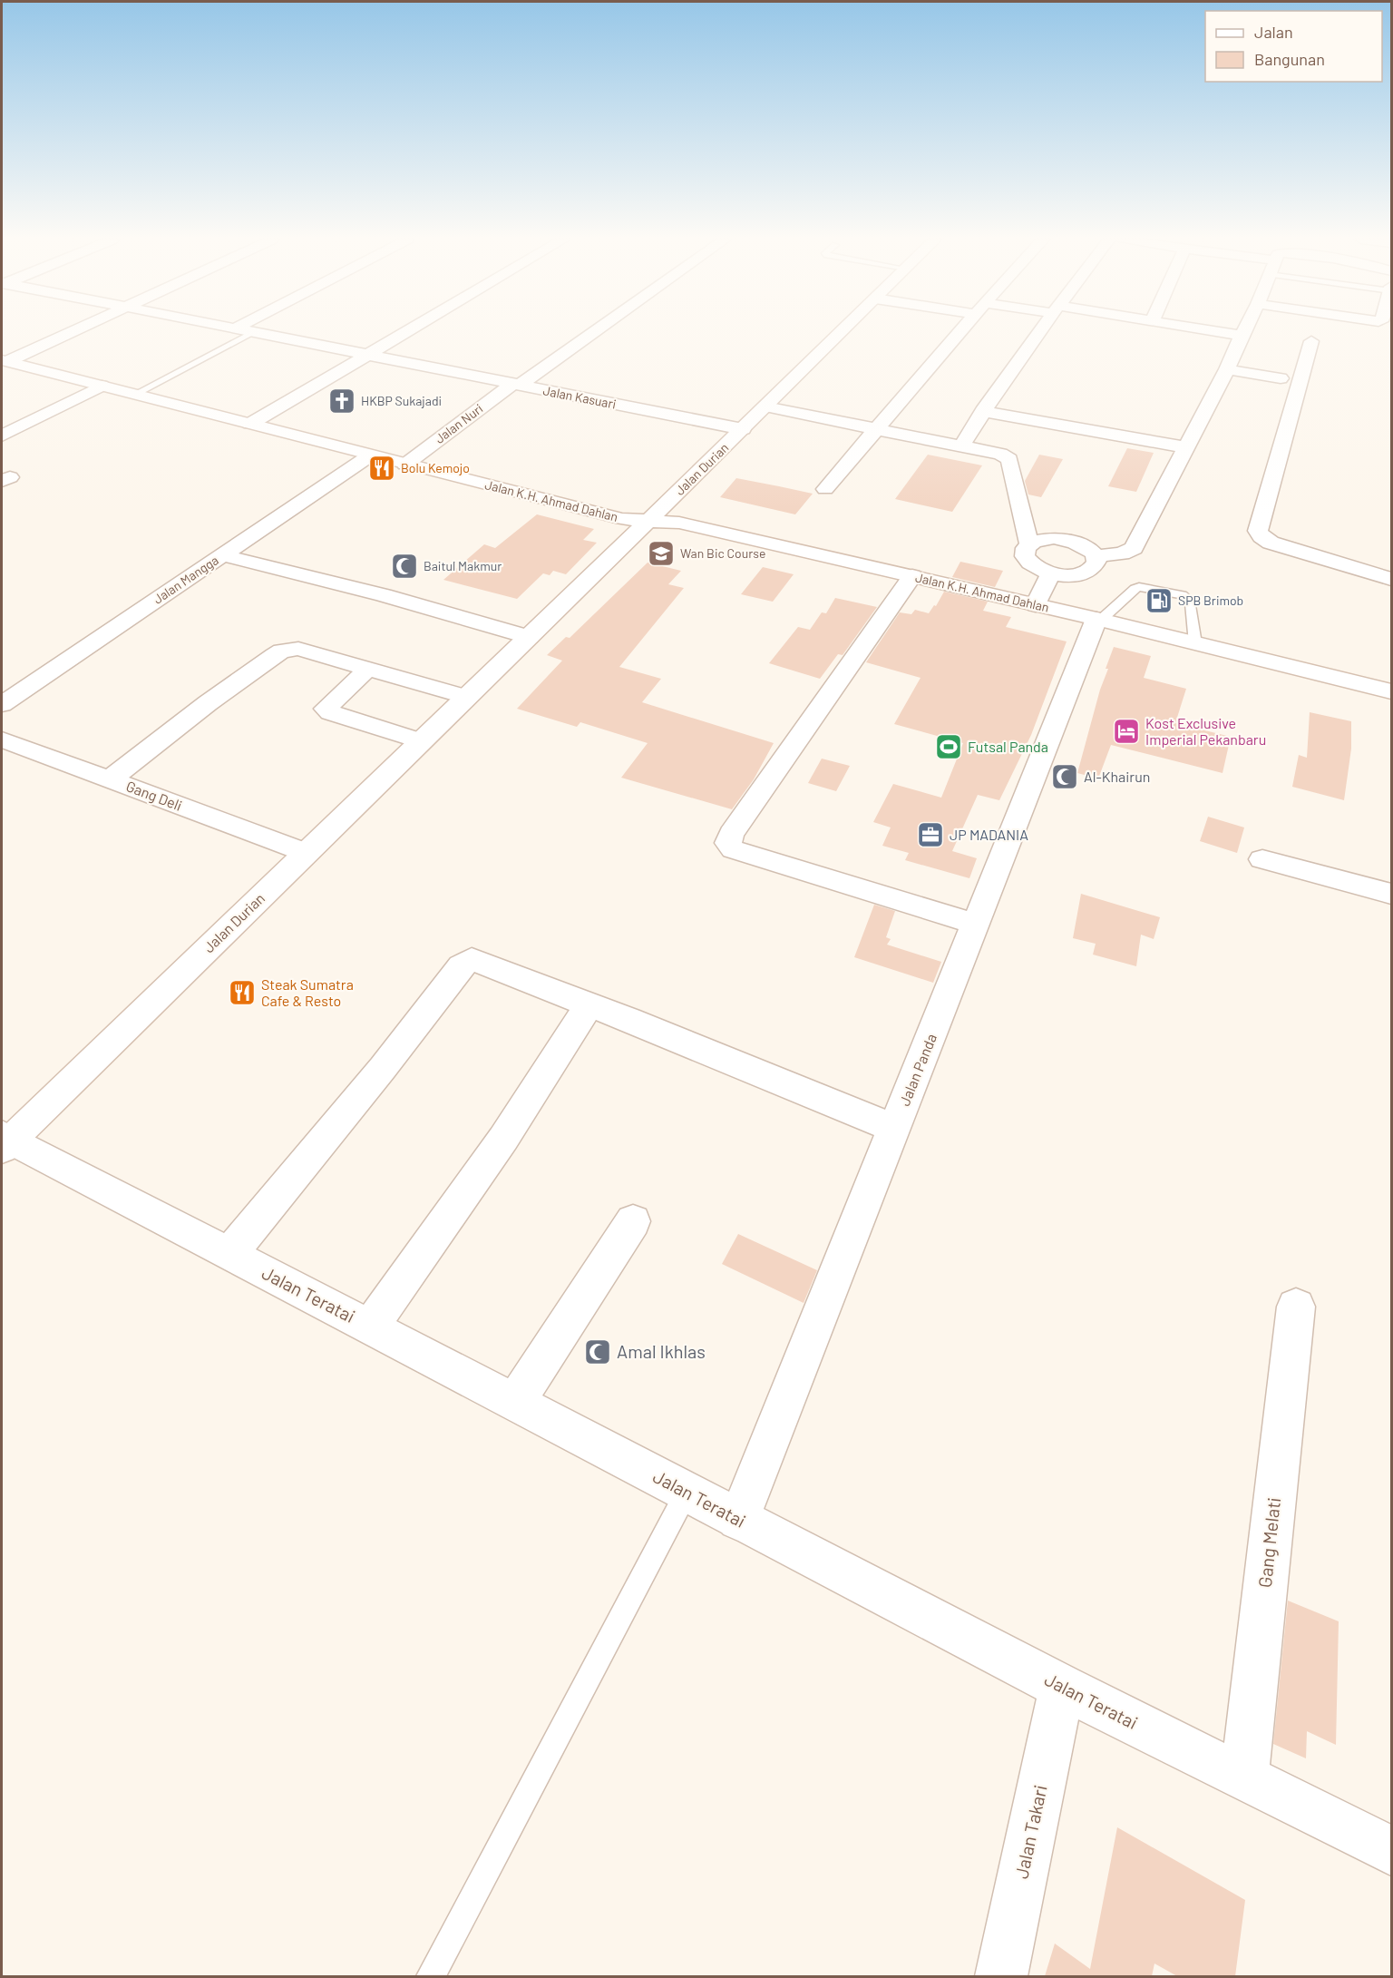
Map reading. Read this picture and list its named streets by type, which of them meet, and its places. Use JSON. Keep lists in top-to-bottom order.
{
  "streets": {
    "street": [
      "Jalan Kasuari",
      "Jalan Nuri",
      "Jalan Durian",
      "Jalan K.H. Ahmad Dahlan",
      "Jalan Mangga",
      "Gang Deli",
      "Jalan Panda",
      "Jalan Teratai",
      "Gang Melati",
      "Jalan Takari"
    ]
  },
  "crossings": [
    ["Jalan Kasuari", "Jalan Nuri"],
    ["Jalan Kasuari", "Jalan Durian"],
    ["Jalan Nuri", "Jalan K.H. Ahmad Dahlan"],
    ["Jalan Durian", "Jalan K.H. Ahmad Dahlan"],
    ["Jalan Durian", "Gang Deli"],
    ["Jalan Durian", "Jalan Teratai"],
    ["Jalan K.H. Ahmad Dahlan", "Jalan Mangga"],
    ["Jalan K.H. Ahmad Dahlan", "Jalan Panda"],
    ["Jalan Panda", "Jalan Teratai"],
    ["Jalan Teratai", "Gang Melati"],
    ["Jalan Teratai", "Jalan Takari"]
  ],
  "places": {
    "church": ["HKBP Sukajadi"],
    "restaurant": ["Bolu Kemojo", "Steak Sumatra Cafe & Resto"],
    "school or university": ["Wan Bic Course"],
    "mosque": ["Baitul Makmur", "Al-Khairun", "Amal Ikhlas"],
    "fuel station": ["SPB Brimob"],
    "hotel": ["Kost Exclusive Imperial Pekanbaru"],
    "sports": ["Futsal Panda"],
    "office": ["JP MADANIA"]
  },
  "legend": ["Jalan", "Bangunan"]
}
